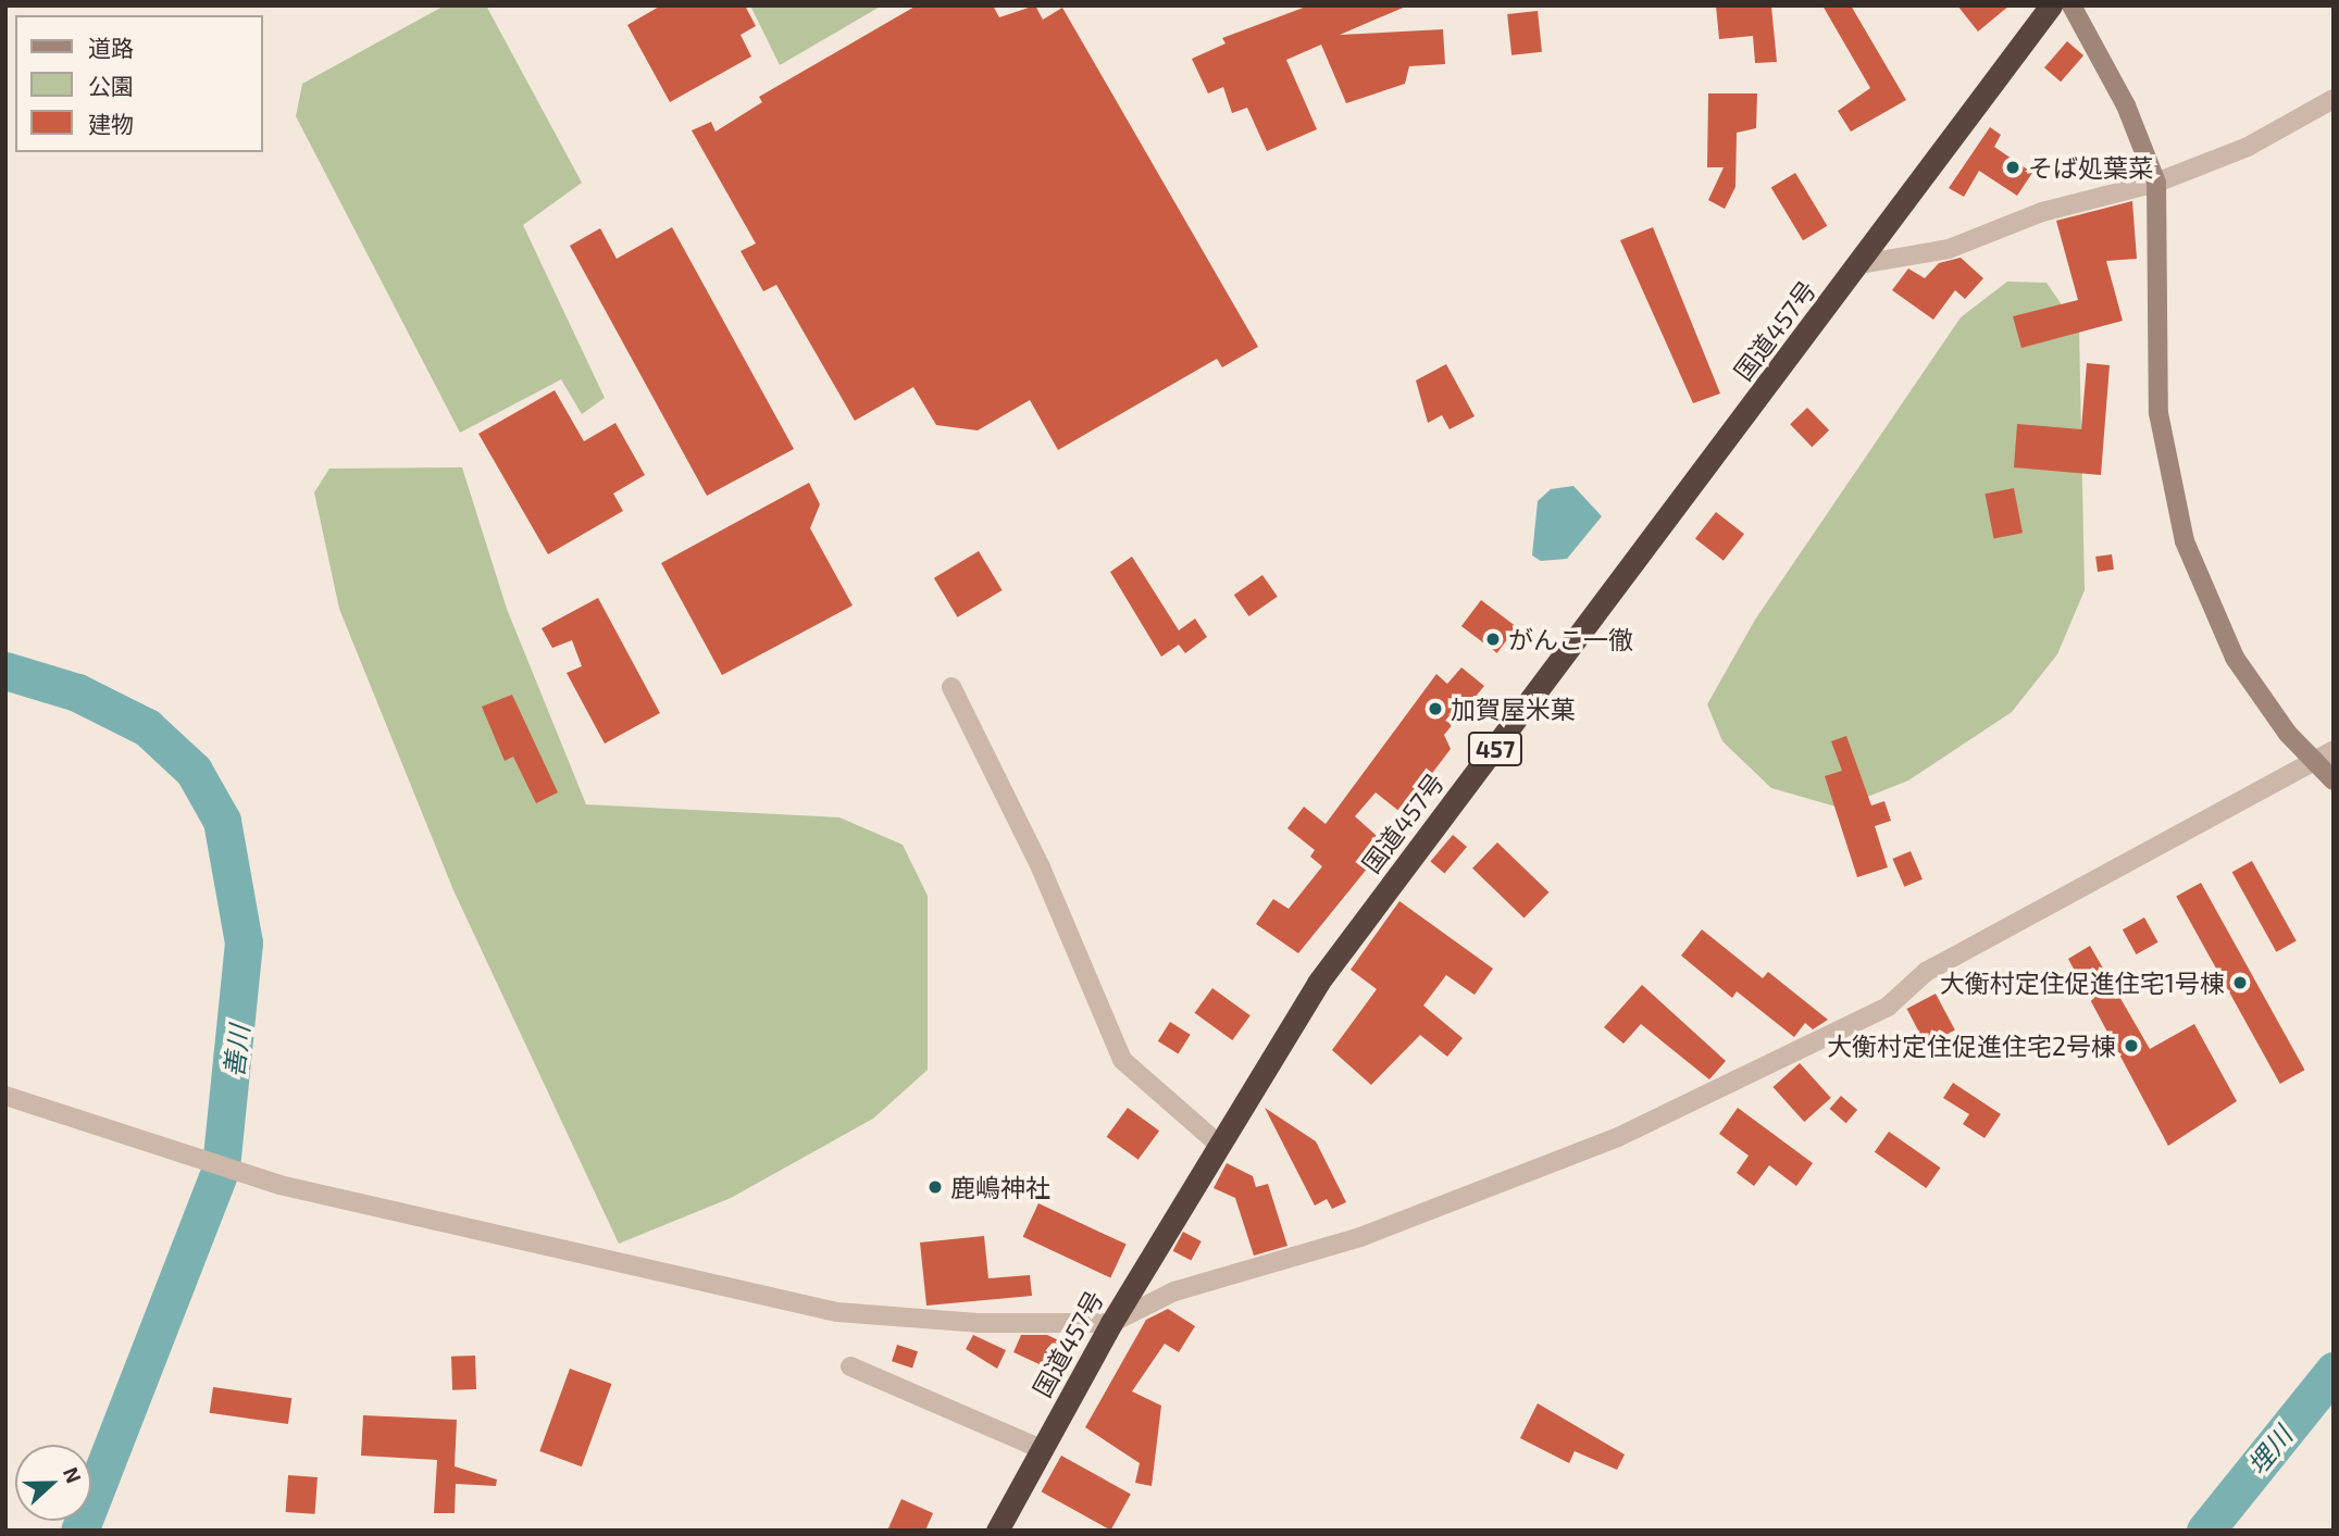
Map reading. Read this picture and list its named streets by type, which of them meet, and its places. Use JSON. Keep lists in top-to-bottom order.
{
  "streets": {
    "highway": ["国道457号", "457"]
  },
  "water": ["善川", "埋川"],
  "places": [
    "そば処葉菜",
    "がんこ一徹",
    "加賀屋米菓",
    "大衡村定住促進住宅1号棟",
    "大衡村定住促進住宅2号棟",
    "鹿嶋神社"
  ],
  "legend": ["道路", "公園", "建物"],
  "north": "right"
}
